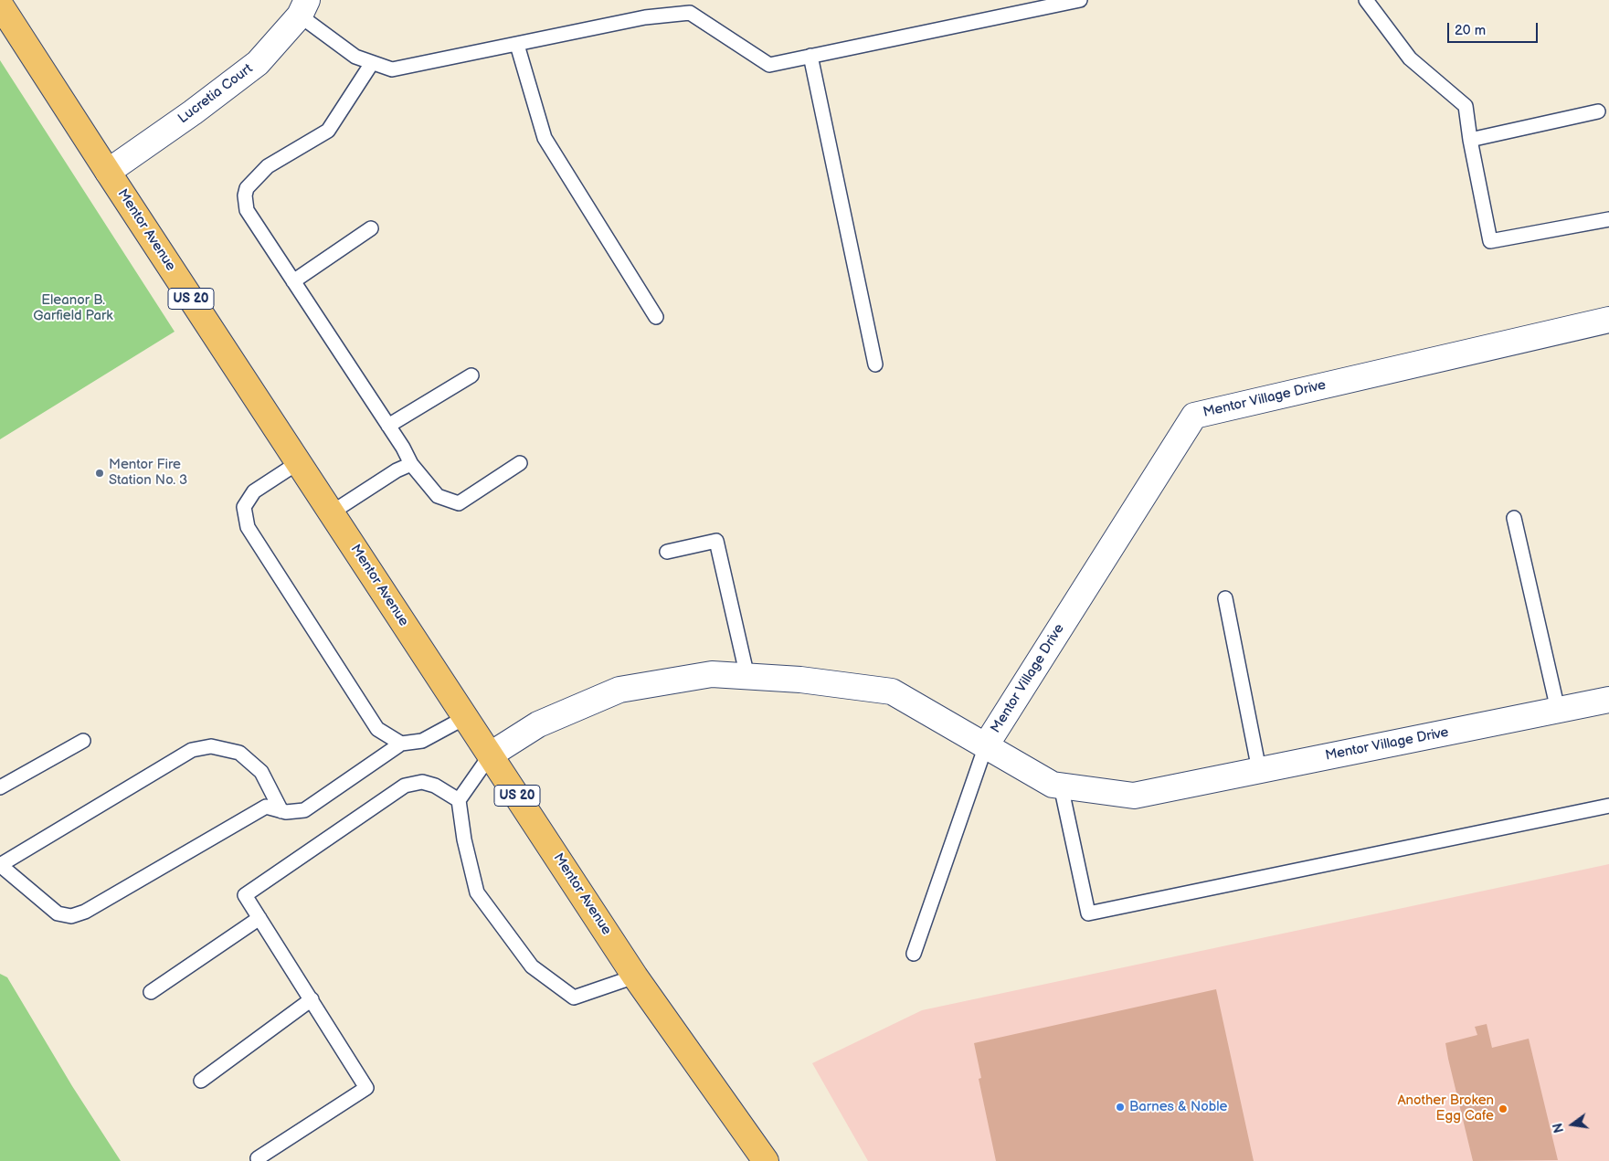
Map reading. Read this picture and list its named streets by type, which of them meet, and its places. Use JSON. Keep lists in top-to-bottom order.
{
  "streets": {
    "main road": ["Mentor Avenue", "US 20"],
    "street": ["Lucretia Court", "Mentor Village Drive"]
  },
  "crossings": [
    ["Lucretia Court", "Mentor Avenue"],
    ["Mentor Avenue", "Mentor Village Drive"]
  ],
  "parks": ["Eleanor B. Garfield Park"],
  "places": ["Mentor Fire Station No. 3", "Barnes & Noble", "Another Broken Egg Cafe"],
  "scale_bar": "20 m",
  "north": "left"
}
